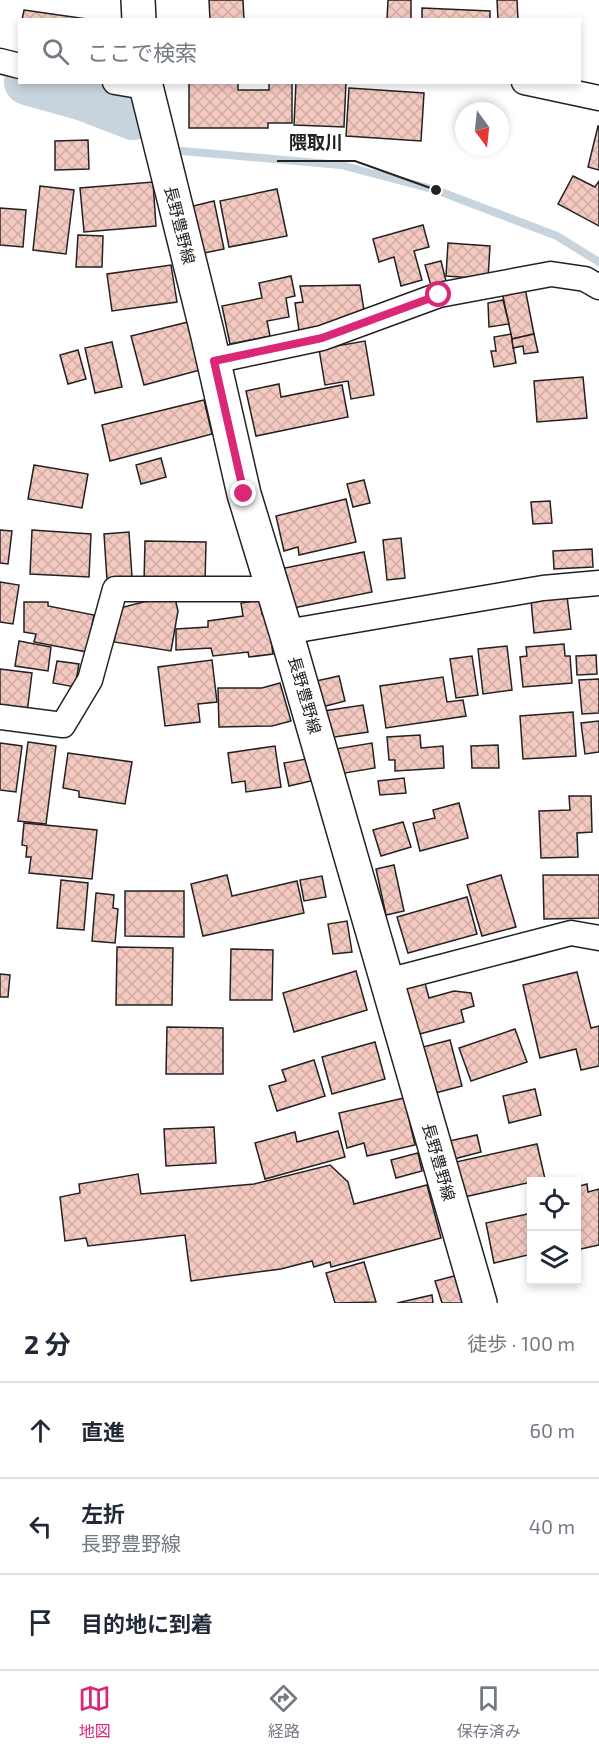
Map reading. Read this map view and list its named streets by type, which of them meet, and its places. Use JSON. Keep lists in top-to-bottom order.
{
  "streets": {
    "main road": ["長野豊野線"]
  },
  "places": ["隈取川"],
  "north": "bottom",
  "page": {
    "search": "ここで検索",
    "heading": ["2 分", "徒歩 · 100 m"],
    "list": [
      ["直進", "60 m"],
      ["左折", "長野豊野線", "40 m"],
      "目的地に到着"
    ],
    "nav": ["地図", "経路", "保存済み"]
  }
}
